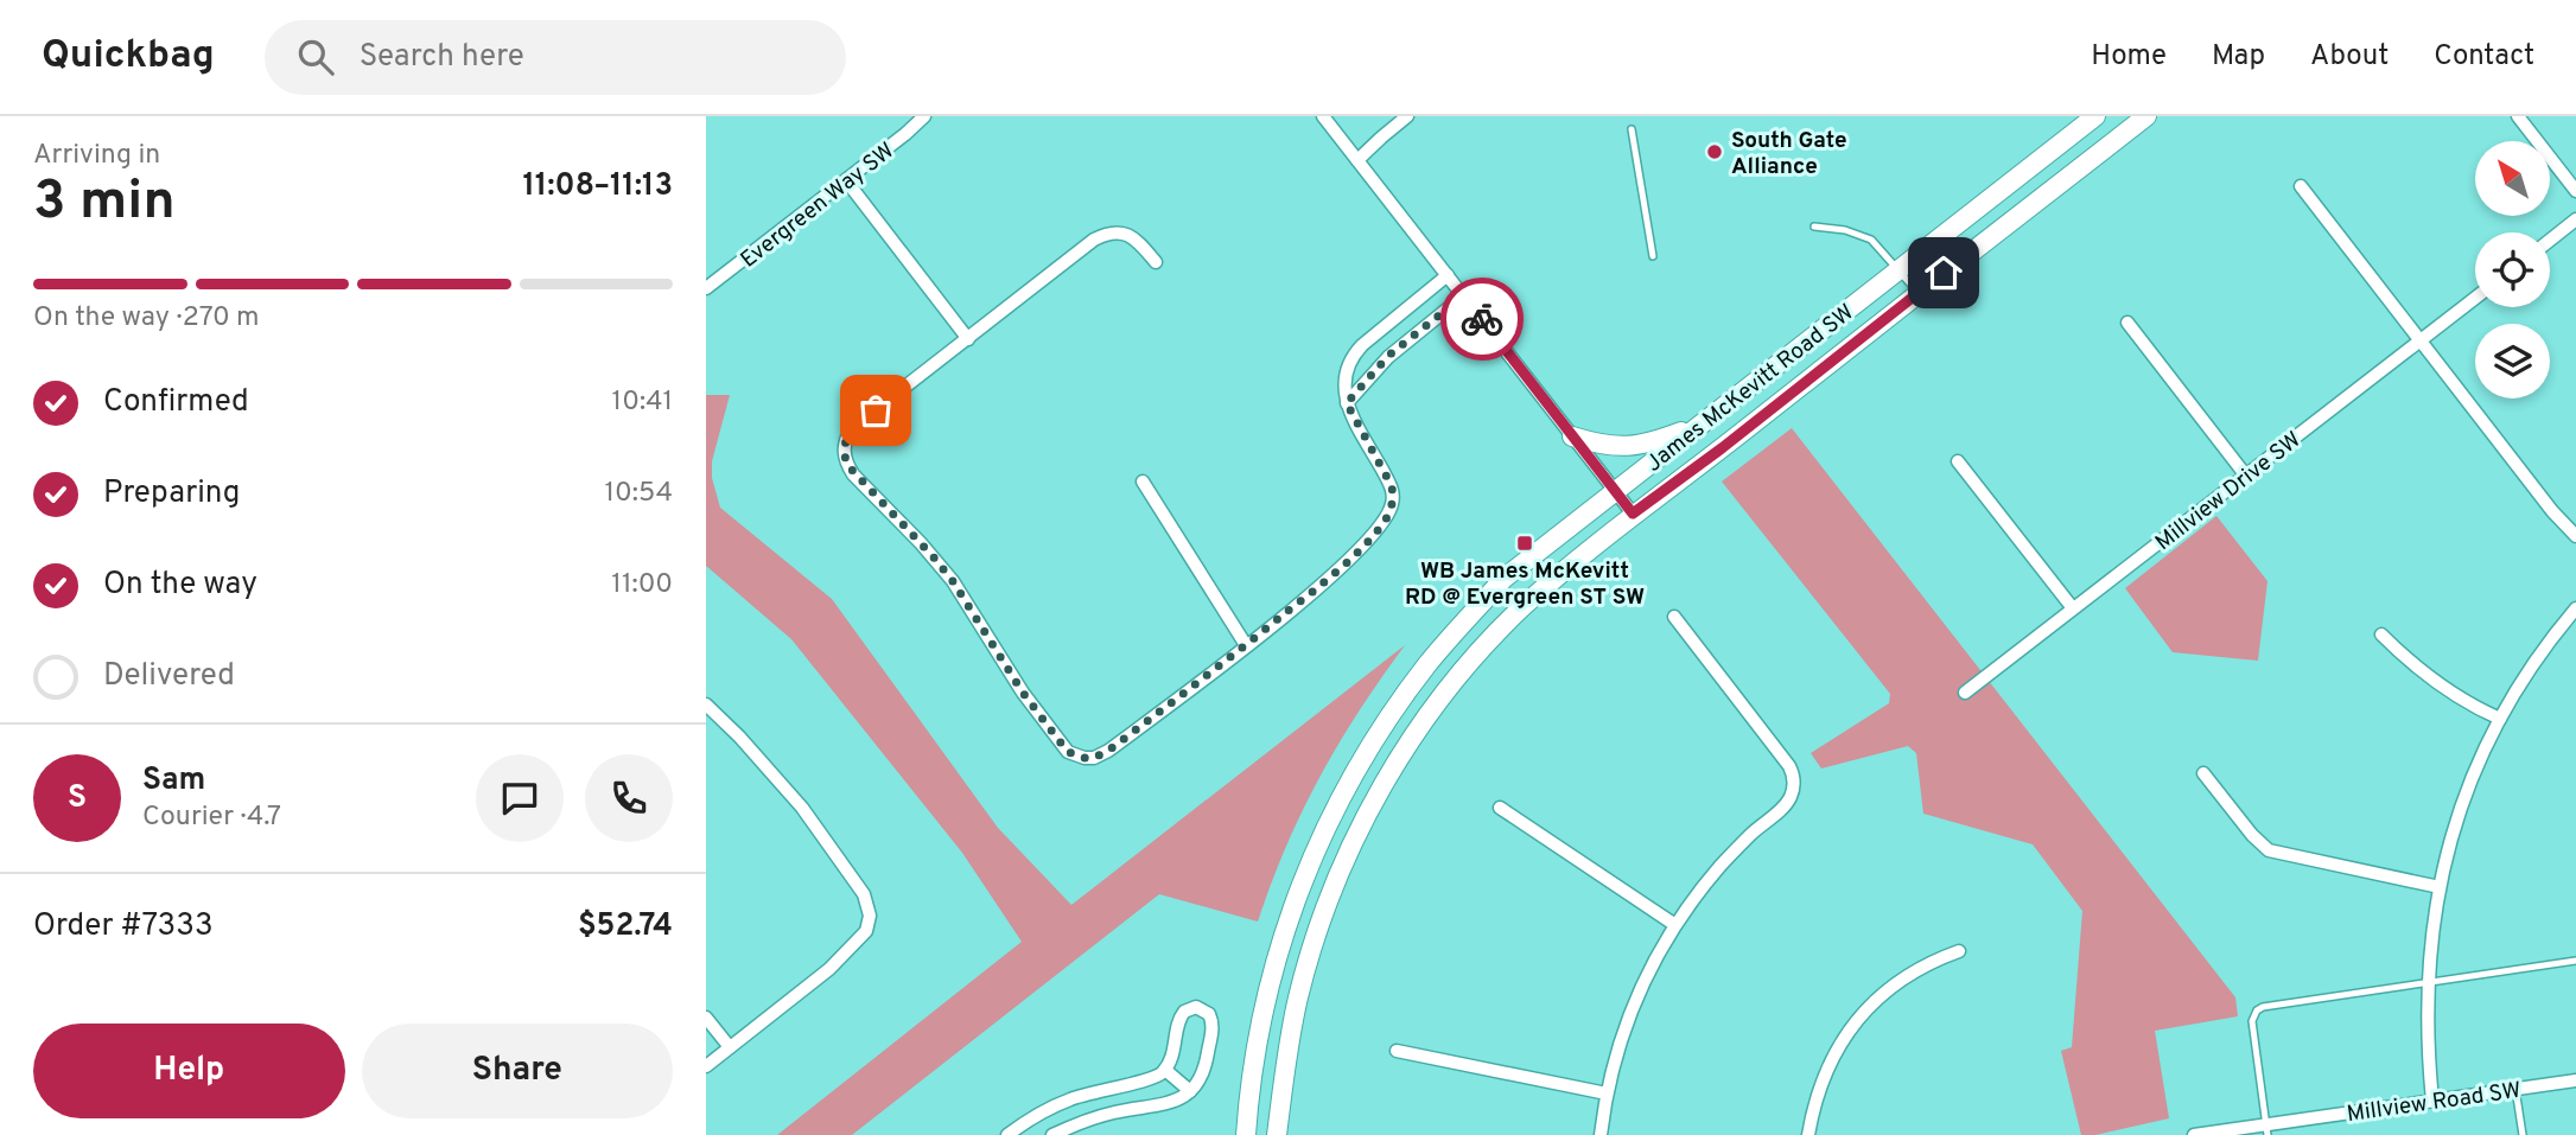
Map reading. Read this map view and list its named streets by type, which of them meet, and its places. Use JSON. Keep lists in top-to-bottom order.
{
  "streets": {
    "main road": ["James McKevitt Road SW"],
    "street": ["Evergreen Way SW", "Millview Drive SW", "Millview Road SW"]
  },
  "places": {
    "other": ["South Gate Alliance"],
    "transit": ["WB James McKevitt RD @ Evergreen ST SW"]
  },
  "north": "top left",
  "page": {
    "header": "Quickbag",
    "search": "Search here",
    "nav": [
      "Home",
      "Map",
      "About",
      "Contact"
    ],
    "heading": ["3 min", "Arriving in", "11:08–11:13"],
    "panel": [
      "Sam",
      "Courier · 4.7",
      "Order #7333",
      "$52.74"
    ],
    "bar": "On the way · 270 m",
    "list": [
      ["Confirmed", "10:41"],
      ["Preparing", "10:54"],
      ["On the way", "11:00"],
      "Delivered"
    ],
    "round": "S",
    "buttons": ["Help", "Share"]
  }
}
